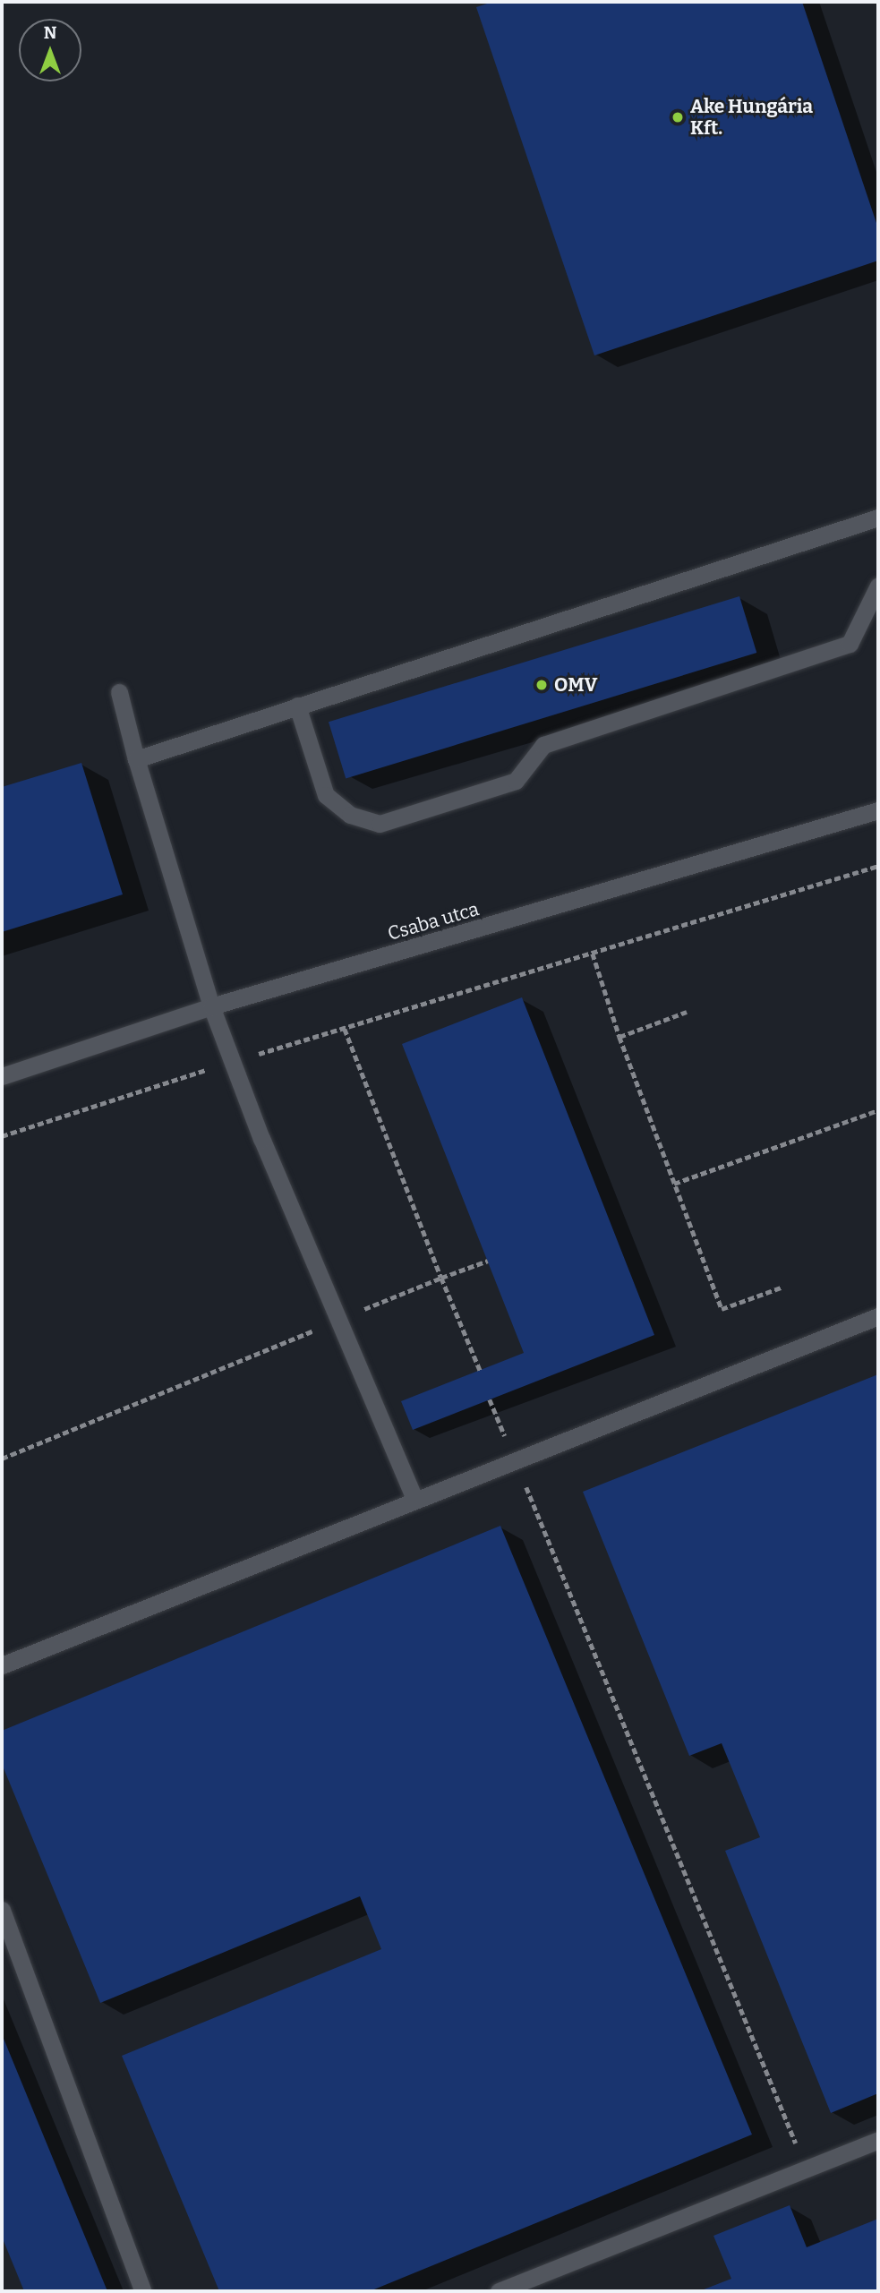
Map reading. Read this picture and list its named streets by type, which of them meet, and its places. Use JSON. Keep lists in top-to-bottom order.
{
  "streets": {
    "street": ["Csaba utca"]
  },
  "places": ["Ake Hungária Kft.", "OMV"],
  "north": "top"
}
